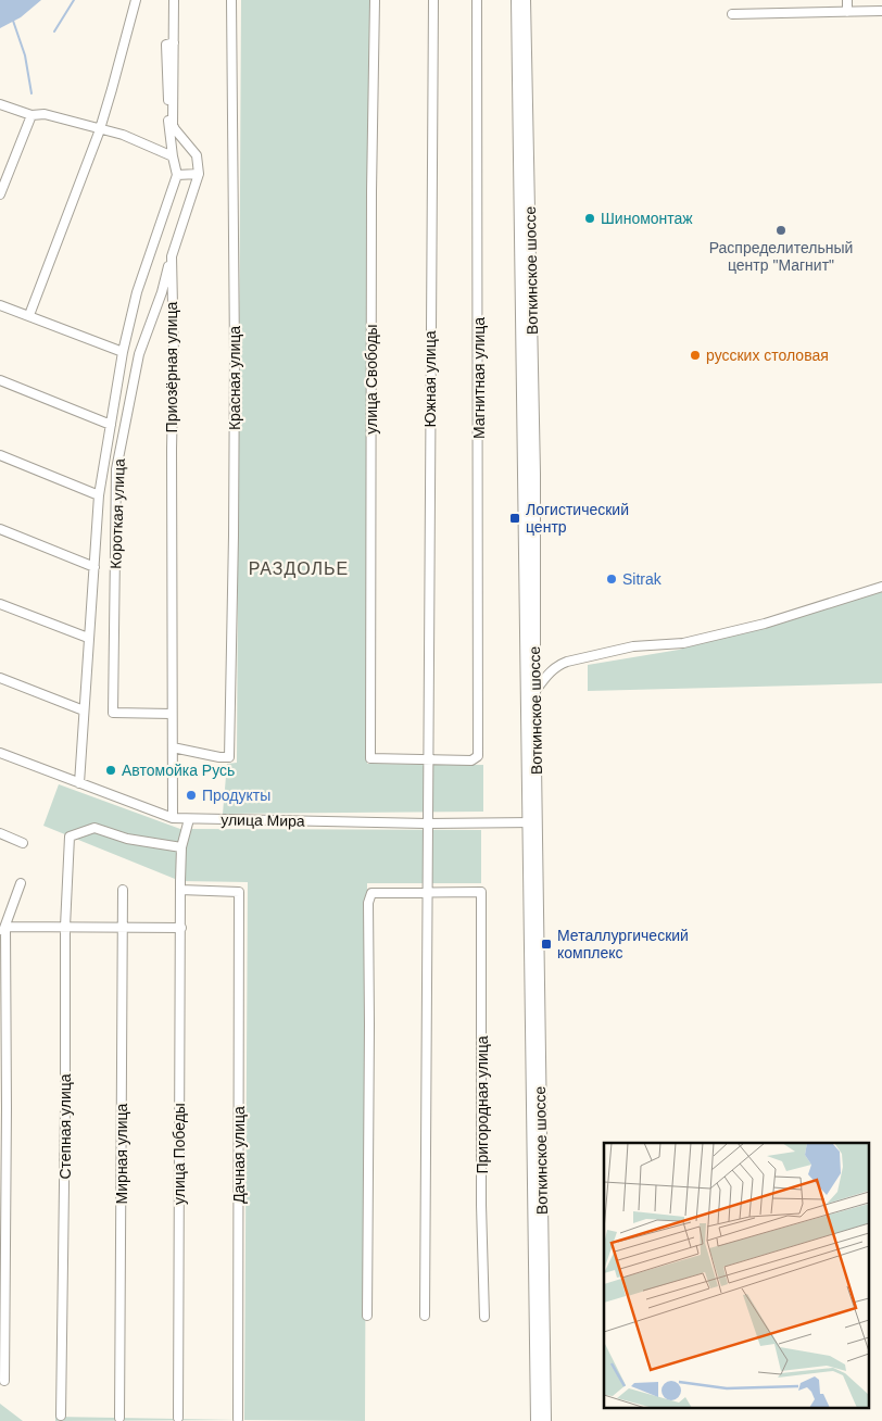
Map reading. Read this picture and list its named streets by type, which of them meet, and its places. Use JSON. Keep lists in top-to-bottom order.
{
  "streets": {
    "main road": ["Воткинское шоссе"],
    "street": [
      "Приозёрная улица",
      "Красная улица",
      "Магнитная улица",
      "улица Свободы",
      "Южная улица",
      "Короткая улица",
      "улица Мира",
      "Пригородная улица",
      "Степная улица",
      "Мирная улица",
      "улица Победы",
      "Дачная улица"
    ]
  },
  "crossings": [
    ["Воткинское шоссе", "улица Мира"],
    ["Приозёрная улица", "Красная улица"],
    ["Приозёрная улица", "Короткая улица"],
    ["Приозёрная улица", "улица Мира"],
    ["Магнитная улица", "улица Свободы"],
    ["Магнитная улица", "Южная улица"],
    ["улица Свободы", "Южная улица"],
    ["Южная улица", "улица Мира"],
    ["Южная улица", "Пригородная улица"],
    ["улица Мира", "улица Победы"],
    ["Степная улица", "улица Победы"],
    ["улица Победы", "Дачная улица"]
  ],
  "districts": ["РАЗДОЛЬЕ"],
  "places": {
    "other": [
      "Шиномонтаж",
      "Распределительный центр \"Магнит\"",
      "русских столовая",
      "Sitrak",
      "Автомойка Русь",
      "Продукты"
    ],
    "transit": ["Логистический центр", "Металлургический комплекс"]
  }
}
